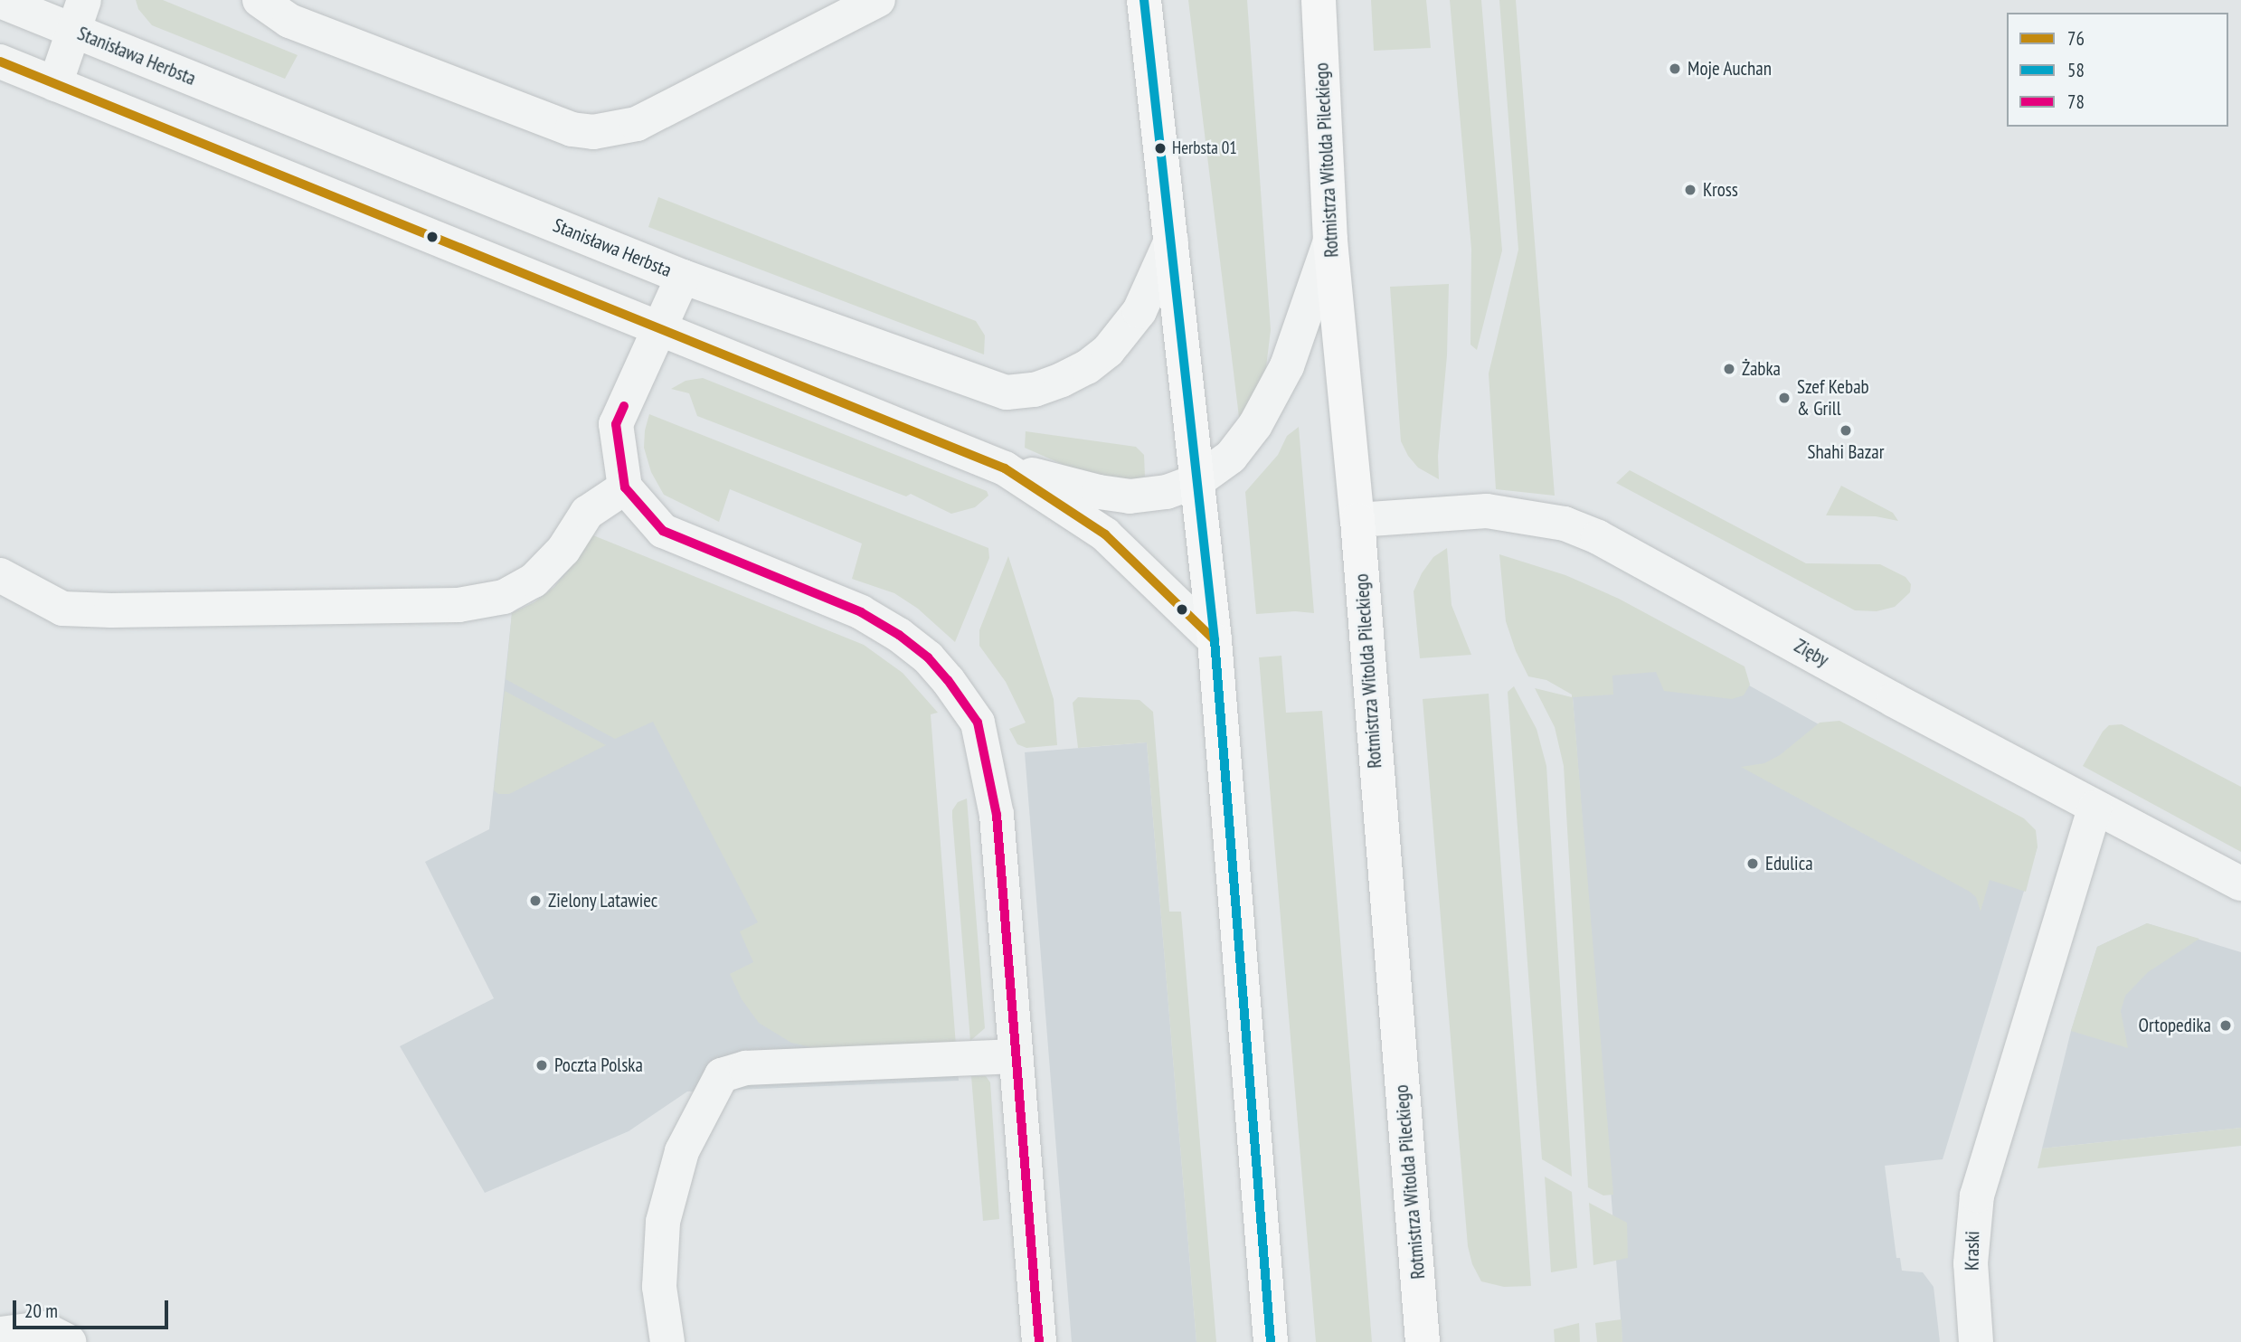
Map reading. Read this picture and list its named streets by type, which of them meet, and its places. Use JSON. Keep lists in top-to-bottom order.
{
  "streets": {
    "main road": ["Rotmistrza Witolda Pileckiego"],
    "street": ["Stanisława Herbsta", "Zięby", "Kraski"]
  },
  "crossings": [
    ["Rotmistrza Witolda Pileckiego", "Zięby"],
    ["Zięby", "Kraski"]
  ],
  "places": [
    "Moje Auchan",
    "Herbsta 01",
    "Kross",
    "Żabka",
    "Szef Kebab & Grill",
    "Shahi Bazar",
    "Edulica",
    "Zielony Latawiec",
    "Ortopedika",
    "Poczta Polska"
  ],
  "lines": ["transit line 58", "transit line 76", "transit line 78"],
  "legend": ["76", "58", "78"],
  "scale_bar": "20 m"
}
